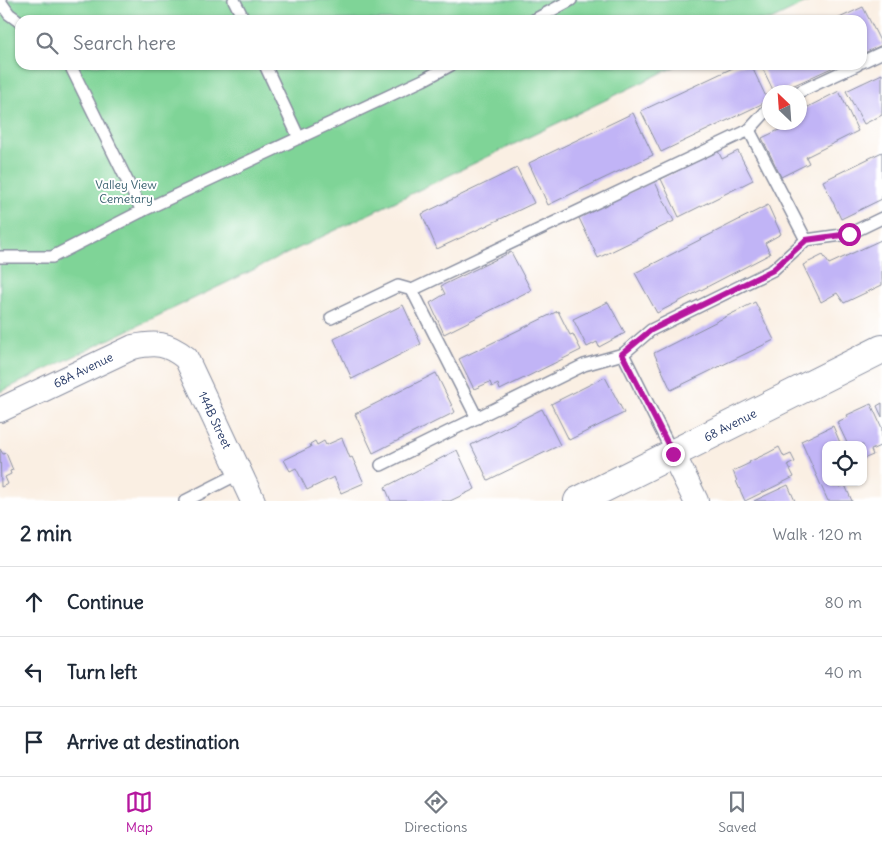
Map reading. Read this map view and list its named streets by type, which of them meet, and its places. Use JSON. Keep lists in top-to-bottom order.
{
  "streets": {
    "street": ["68A Avenue", "144B Street", "68 Avenue"]
  },
  "crossings": [
    ["68A Avenue", "144B Street"]
  ],
  "parks": ["Valley View Cemetary"],
  "north": "top left",
  "page": {
    "search": "Search here",
    "heading": ["2 min", "Walk · 120 m"],
    "list": [
      ["Continue", "80 m"],
      ["Turn left", "40 m"],
      "Arrive at destination"
    ],
    "nav": ["Map", "Directions", "Saved"]
  }
}
